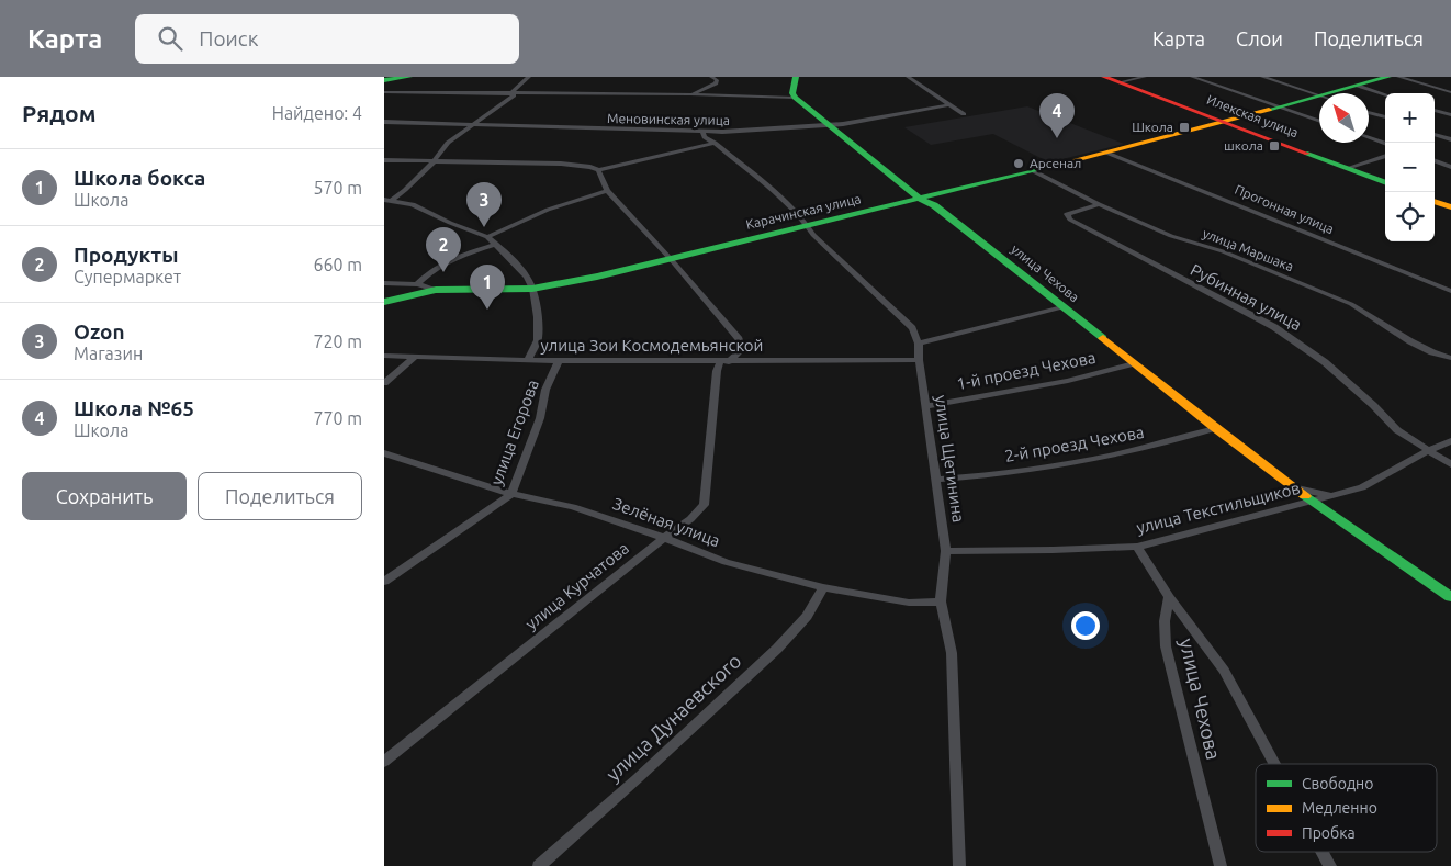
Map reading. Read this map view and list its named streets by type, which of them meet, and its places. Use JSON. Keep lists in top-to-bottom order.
{
  "streets": {
    "street": [
      "Илекская улица",
      "Меновинская улица",
      "Прогонная улица",
      "Карачинская улица",
      "улица Маршака",
      "улица Чехова",
      "Рубинная улица",
      "улица Зои Космодемьянской",
      "1-й проезд Чехова",
      "улица Егорова",
      "2-й проезд Чехова",
      "улица Щетинина",
      "улица Текстильщиков",
      "Зелёная улица",
      "улица Курчатова",
      "улица Дунаевского"
    ]
  },
  "crossings": [
    ["Илекская улица", "Карачинская улица"],
    ["Меновинская улица", "улица Чехова"],
    ["Прогонная улица", "Карачинская улица"],
    ["Карачинская улица", "улица Маршака"],
    ["Карачинская улица", "улица Чехова"],
    ["Карачинская улица", "улица Егорова"],
    ["улица Маршака", "Рубинная улица"],
    ["улица Чехова", "1-й проезд Чехова"],
    ["улица Чехова", "2-й проезд Чехова"],
    ["улица Чехова", "улица Текстильщиков"],
    ["Рубинная улица", "улица Текстильщиков"],
    ["улица Зои Космодемьянской", "улица Егорова"],
    ["улица Зои Космодемьянской", "улица Щетинина"],
    ["улица Зои Космодемьянской", "улица Курчатова"],
    ["1-й проезд Чехова", "улица Щетинина"],
    ["улица Егорова", "Зелёная улица"],
    ["2-й проезд Чехова", "улица Щетинина"],
    ["улица Щетинина", "улица Текстильщиков"],
    ["улица Щетинина", "Зелёная улица"],
    ["Зелёная улица", "улица Курчатова"],
    ["Зелёная улица", "улица Дунаевского"]
  ],
  "places": {
    "transit": ["Школа", "школа"],
    "other": ["Арсенал"]
  },
  "legend": ["Свободно", "Медленно", "Пробка"],
  "north": "top left",
  "page": {
    "header": "Карта",
    "search": "Поиск",
    "nav": ["Карта", "Слои", "Поделиться"],
    "heading": ["Рядом", "Найдено: 4"],
    "map_buttons": ["+", "−"],
    "pins": [
      "4",
      "3",
      "2",
      "1"
    ],
    "list": [
      {
        "mark": "1",
        "name": "Школа бокса",
        "note": "Школа",
        "value": "570 m"
      },
      {
        "mark": "2",
        "name": "Продукты",
        "note": "Супермаркет",
        "value": "660 m"
      },
      {
        "mark": "3",
        "name": "Ozon",
        "note": "Магазин",
        "value": "720 m"
      },
      {
        "mark": "4",
        "name": "Школа №65",
        "note": "Школа",
        "value": "770 m"
      }
    ],
    "buttons": ["Сохранить", "Поделиться"]
  }
}
